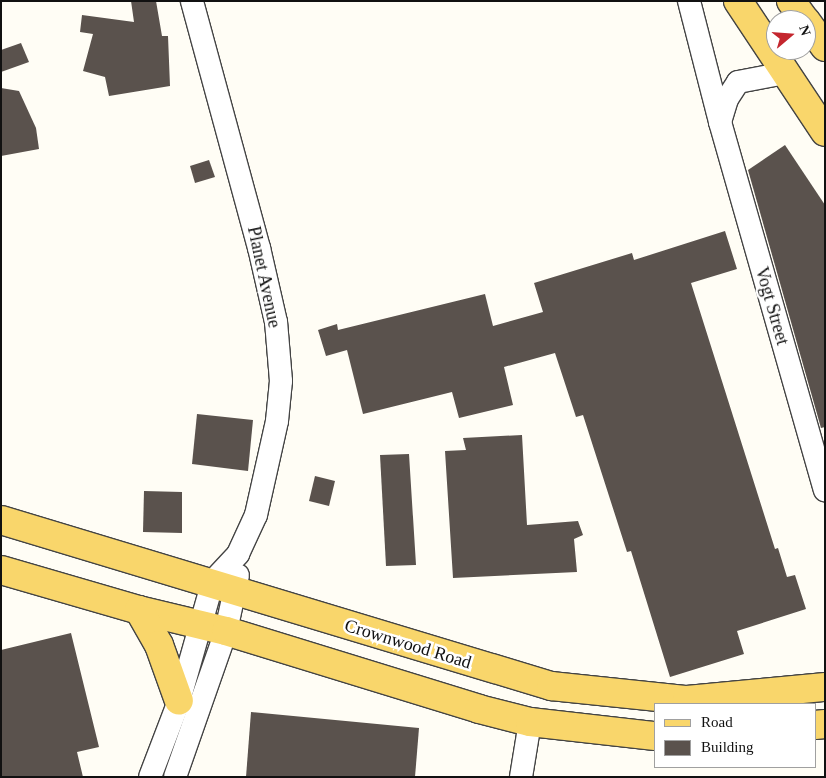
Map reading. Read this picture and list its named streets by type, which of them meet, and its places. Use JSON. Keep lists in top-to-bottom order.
{
  "streets": {
    "main road": ["Crownwood Road"],
    "street": ["Planet Avenue", "Vogt Street"]
  },
  "crossings": [
    ["Planet Avenue", "Crownwood Road"]
  ],
  "legend": ["Road", "Building"],
  "north": "right"
}
